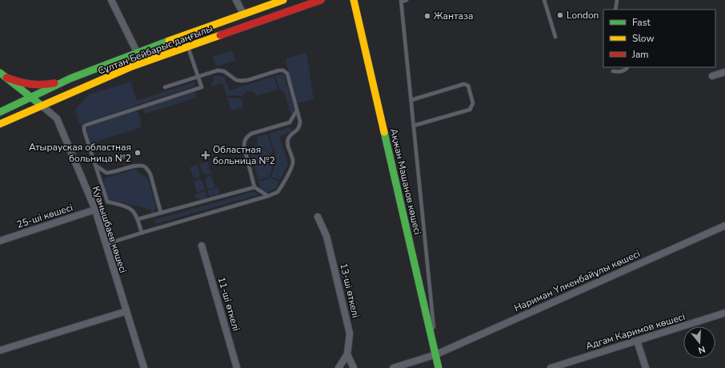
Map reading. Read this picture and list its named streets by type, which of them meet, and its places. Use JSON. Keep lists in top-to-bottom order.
{
  "streets": {
    "main road": ["Сұлтан Бейбарыс даңғылы", "Ақжан Машанов көшесі"],
    "street": [
      "25-ші көшесі",
      "Қуанышбаев көшесі",
      "Нариман Үлкенбайұлы көшесі",
      "13-ші өткелі",
      "11-ші өткелі",
      "Адгам Каримов көшесі"
    ]
  },
  "crossings": [
    ["Сұлтан Бейбарыс даңғылы", "Қуанышбаев көшесі"],
    ["Ақжан Машанов көшесі", "Нариман Үлкенбайұлы көшесі"],
    ["25-ші көшесі", "Қуанышбаев көшесі"]
  ],
  "places": {
    "other": ["London", "Жантаза", "Атырауская областная больница №2"],
    "health": ["Областная больница №2"]
  },
  "legend": ["Fast", "Slow", "Jam"],
  "north": "bottom"
}
